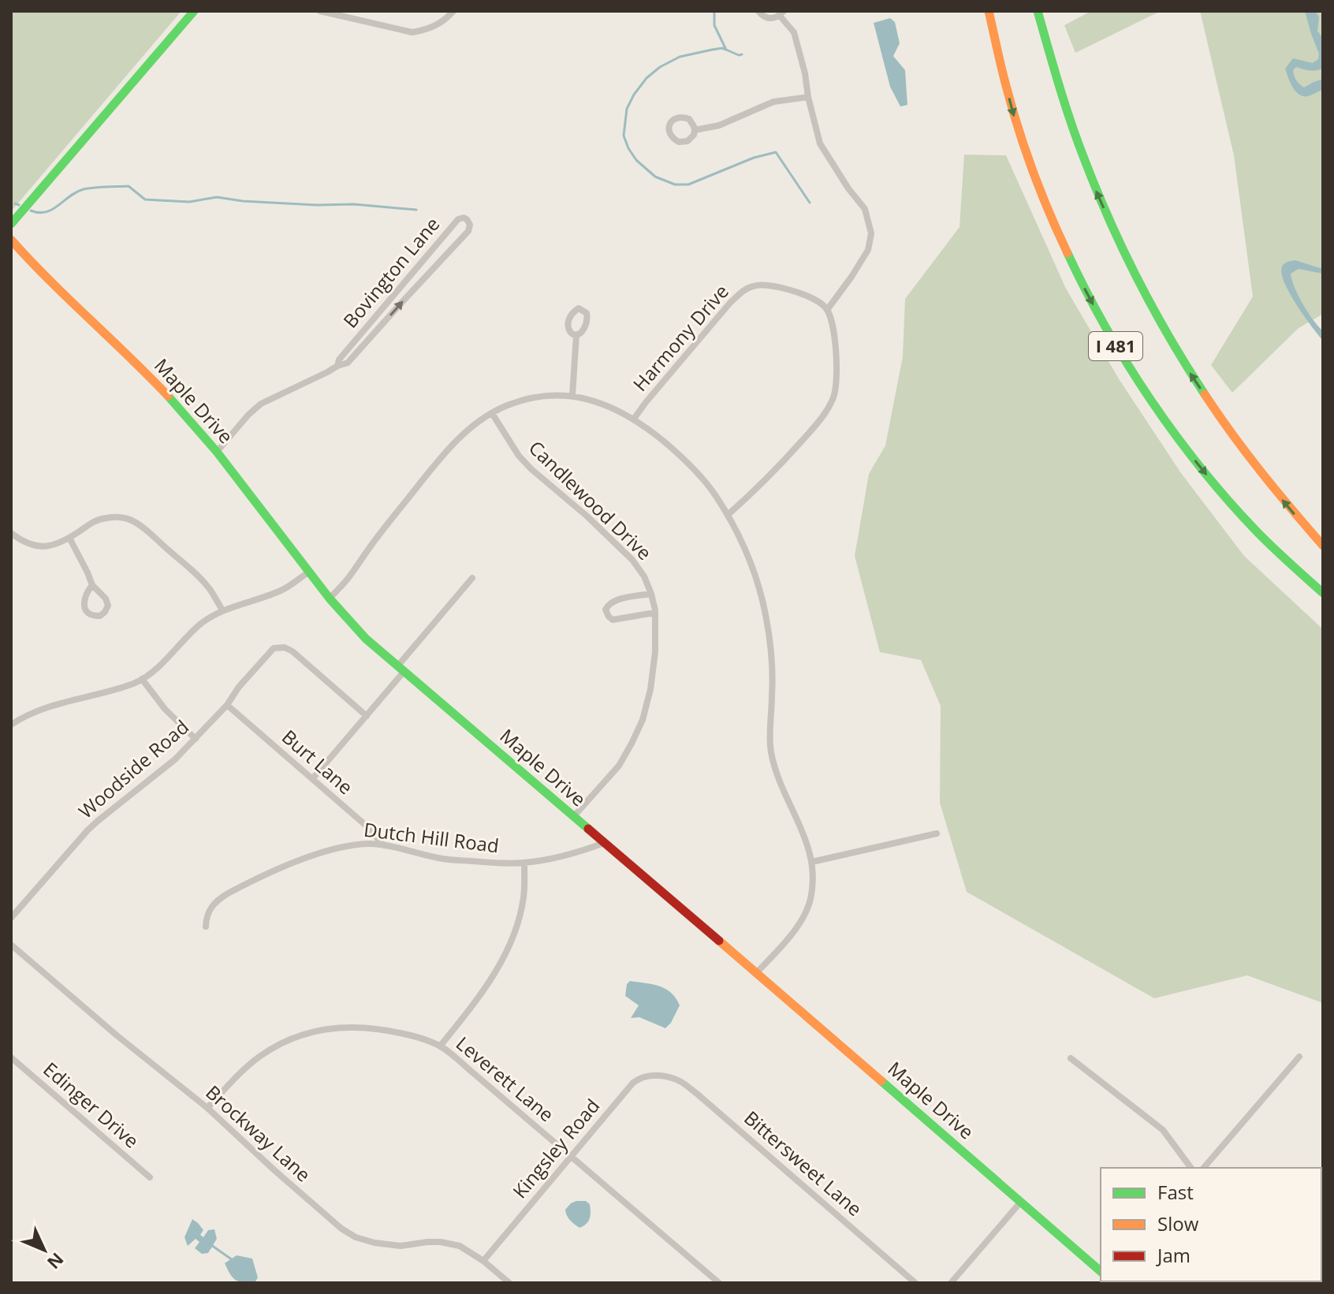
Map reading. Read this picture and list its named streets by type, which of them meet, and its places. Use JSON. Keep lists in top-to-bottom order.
{
  "streets": {
    "main road": ["I 481", "Maple Drive"],
    "street": [
      "Bovington Lane",
      "Harmony Drive",
      "Candlewood Drive",
      "Burt Lane",
      "Woodside Road",
      "Dutch Hill Road",
      "Leverett Lane",
      "Edinger Drive",
      "Brockway Lane",
      "Kingsley Road",
      "Bittersweet Lane"
    ]
  },
  "crossings": [
    ["Bovington Lane", "Maple Drive"],
    ["Maple Drive", "Candlewood Drive"],
    ["Maple Drive", "Dutch Hill Road"],
    ["Burt Lane", "Woodside Road"],
    ["Burt Lane", "Dutch Hill Road"],
    ["Leverett Lane", "Brockway Lane"],
    ["Leverett Lane", "Kingsley Road"],
    ["Brockway Lane", "Kingsley Road"],
    ["Kingsley Road", "Bittersweet Lane"]
  ],
  "legend": ["Fast", "Slow", "Jam"],
  "north": "bottom right"
}
